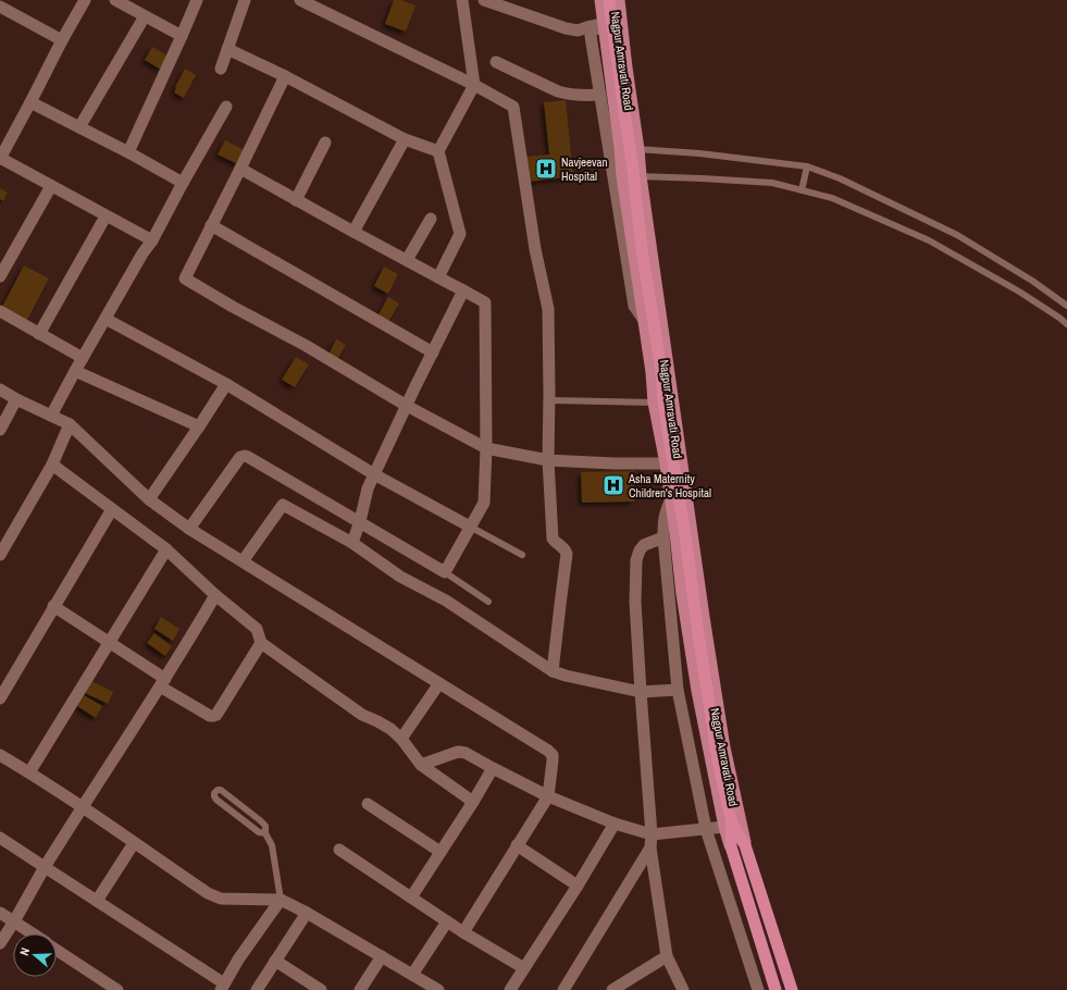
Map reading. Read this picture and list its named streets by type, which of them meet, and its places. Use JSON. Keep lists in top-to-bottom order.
{
  "streets": {
    "highway": ["Nagpur Amravati Road"]
  },
  "places": {
    "hospital": ["Navjeevan Hospital", "Asha Maternity Children's Hospital"]
  },
  "north": "left"
}
